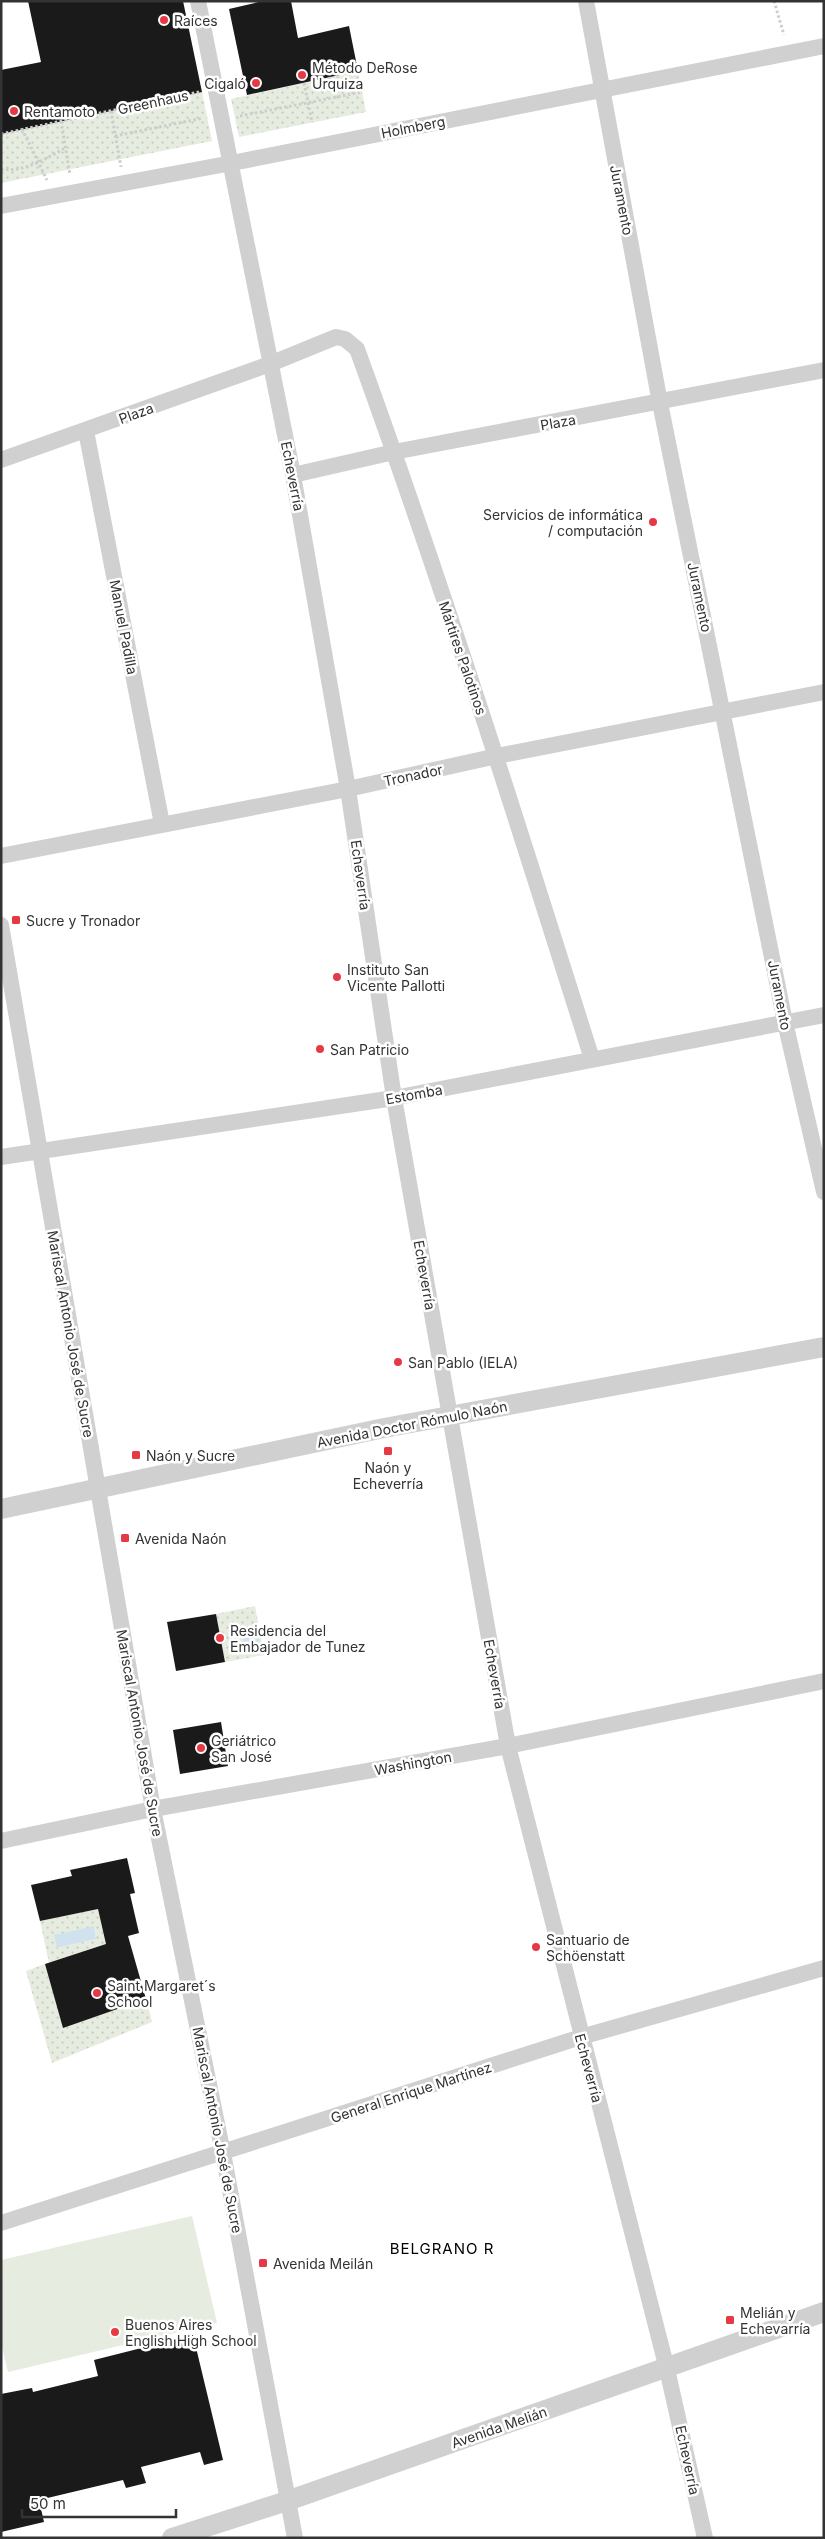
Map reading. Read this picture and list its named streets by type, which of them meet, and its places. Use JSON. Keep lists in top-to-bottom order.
{
  "streets": {
    "street": [
      "Holmberg",
      "Juramento",
      "Plaza",
      "Echeverría",
      "Manuel Padilla",
      "Mártires Palotinos",
      "Tronador",
      "Estomba",
      "Mariscal Antonio José de Sucre",
      "Avenida Doctor Rómulo Naón",
      "Washington",
      "General Enrique Martínez",
      "Avenida Melián"
    ],
    "path": ["Greenhaus"]
  },
  "crossings": [
    ["Greenhaus", "Echeverría"],
    ["Holmberg", "Juramento"],
    ["Holmberg", "Echeverría"],
    ["Juramento", "Plaza"],
    ["Juramento", "Tronador"],
    ["Juramento", "Estomba"],
    ["Plaza", "Echeverría"],
    ["Plaza", "Manuel Padilla"],
    ["Plaza", "Mártires Palotinos"],
    ["Echeverría", "Mártires Palotinos"],
    ["Echeverría", "Tronador"],
    ["Echeverría", "Estomba"],
    ["Echeverría", "Avenida Doctor Rómulo Naón"],
    ["Echeverría", "Washington"],
    ["Echeverría", "General Enrique Martínez"],
    ["Echeverría", "Avenida Melián"],
    ["Manuel Padilla", "Tronador"],
    ["Mártires Palotinos", "Tronador"],
    ["Mártires Palotinos", "Estomba"],
    ["Estomba", "Mariscal Antonio José de Sucre"],
    ["Mariscal Antonio José de Sucre", "Avenida Doctor Rómulo Naón"],
    ["Mariscal Antonio José de Sucre", "Washington"],
    ["Mariscal Antonio José de Sucre", "General Enrique Martínez"],
    ["Mariscal Antonio José de Sucre", "Avenida Melián"]
  ],
  "districts": ["BELGRANO R"],
  "places": {
    "other": [
      "Raíces",
      "Método DeRose Urquiza",
      "Cigaló",
      "Rentamoto",
      "Servicios de informática / computación",
      "Instituto San Vicente Pallotti",
      "San Patricio",
      "San Pablo (IELA)",
      "Residencia del Embajador de Tunez",
      "Geriátrico San José",
      "Santuario de Schöenstatt",
      "Saint Margaret´s School",
      "Buenos Aires English High School"
    ],
    "transit": [
      "Sucre y Tronador",
      "Naón y Echeverría",
      "Naón y Sucre",
      "Avenida Naón",
      "Avenida Meilán",
      "Melián y Echevarría"
    ]
  },
  "scale_bar": "50 m"
}
